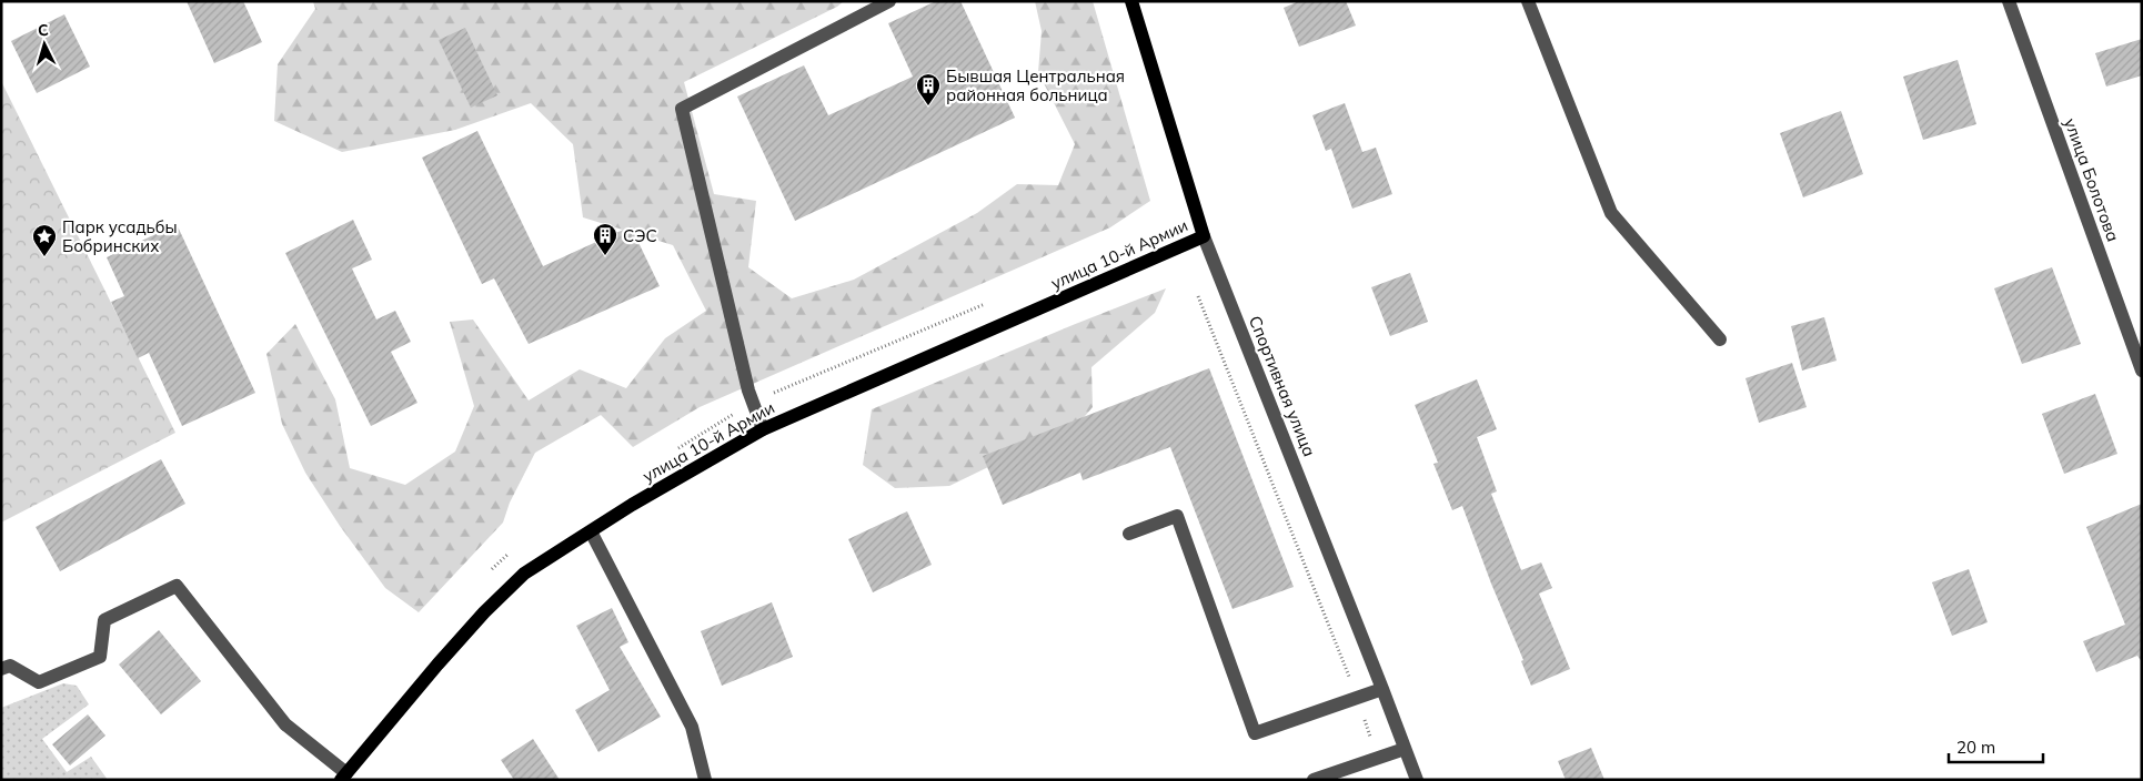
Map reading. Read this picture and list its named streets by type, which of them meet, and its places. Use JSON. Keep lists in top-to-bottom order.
{
  "streets": {
    "main road": ["улица 10-й Армии", "Спортивная улица"],
    "street": ["улица Болотова"]
  },
  "crossings": [
    ["улица 10-й Армии", "Спортивная улица"]
  ],
  "places": {
    "building": ["Бывшая Центральная районная больница", "СЭС"],
    "place": ["Парк усадьбы Бобринских"]
  },
  "scale_bar": "20 m",
  "north": "top"
}
